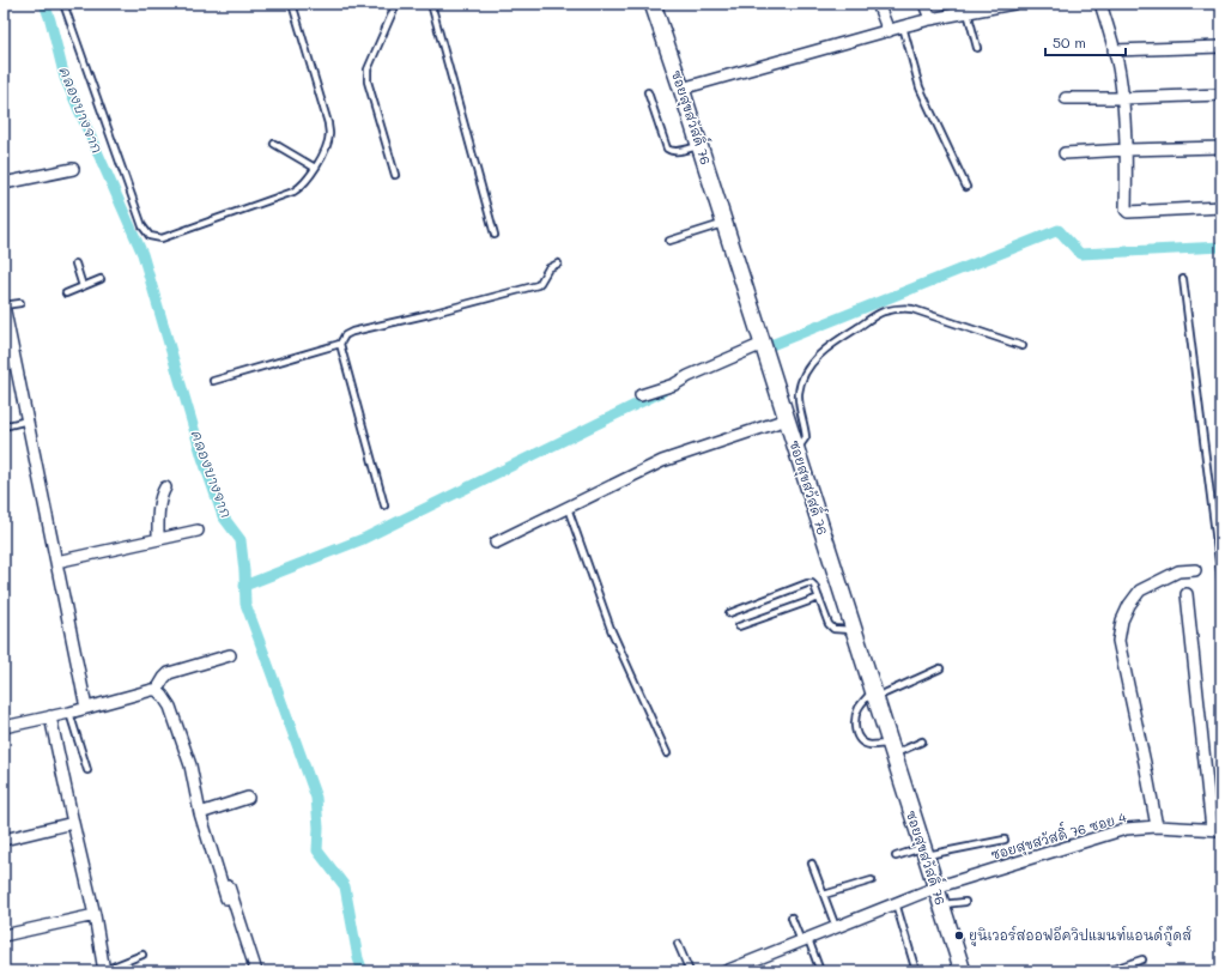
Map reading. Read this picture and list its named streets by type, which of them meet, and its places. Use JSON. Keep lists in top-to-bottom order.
{
  "streets": {
    "street": ["ซอยสุขสวัสดิ์ 76", "ซอยสุขสวัสดิ์ 76 ซอย 4"]
  },
  "crossings": [
    ["ซอยสุขสวัสดิ์ 76", "ซอยสุขสวัสดิ์ 76 ซอย 4"]
  ],
  "water": ["คลองบางจาก"],
  "places": ["ยูนิเวอร์สออฟอีควิปแมนท์แอนด์กู๊ดส์"],
  "scale_bar": "50 m"
}
